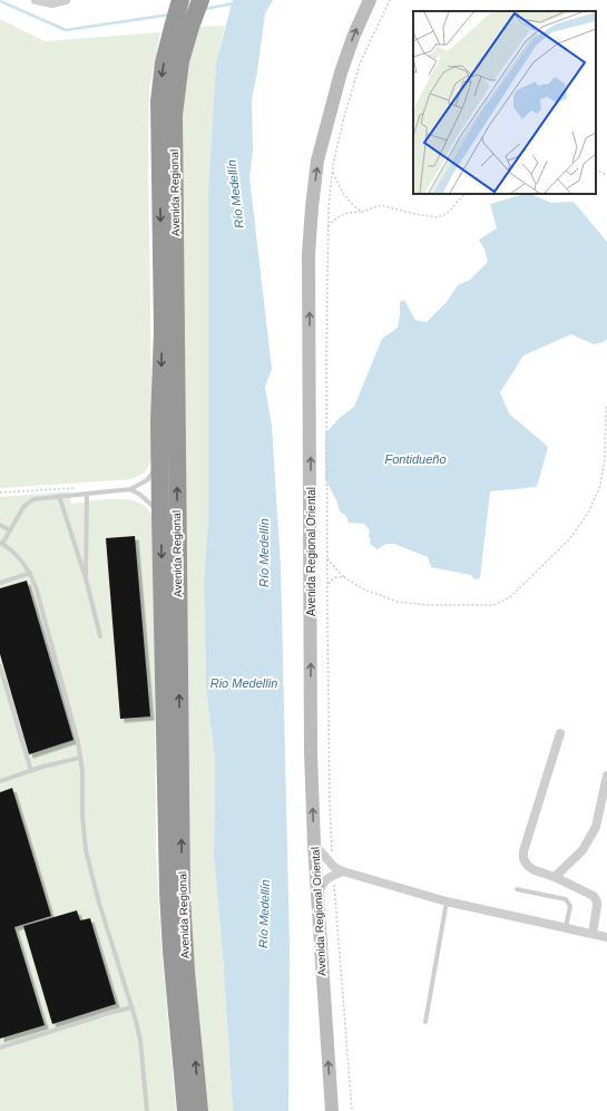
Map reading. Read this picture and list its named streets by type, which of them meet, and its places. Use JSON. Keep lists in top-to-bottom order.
{
  "streets": {
    "highway": ["Avenida Regional"],
    "main road": ["Avenida Regional Oriental"]
  },
  "one_way": ["Avenida Regional Oriental"],
  "water": ["Río Medellín", "Fontidueño", "Rio Medellin"]
}
